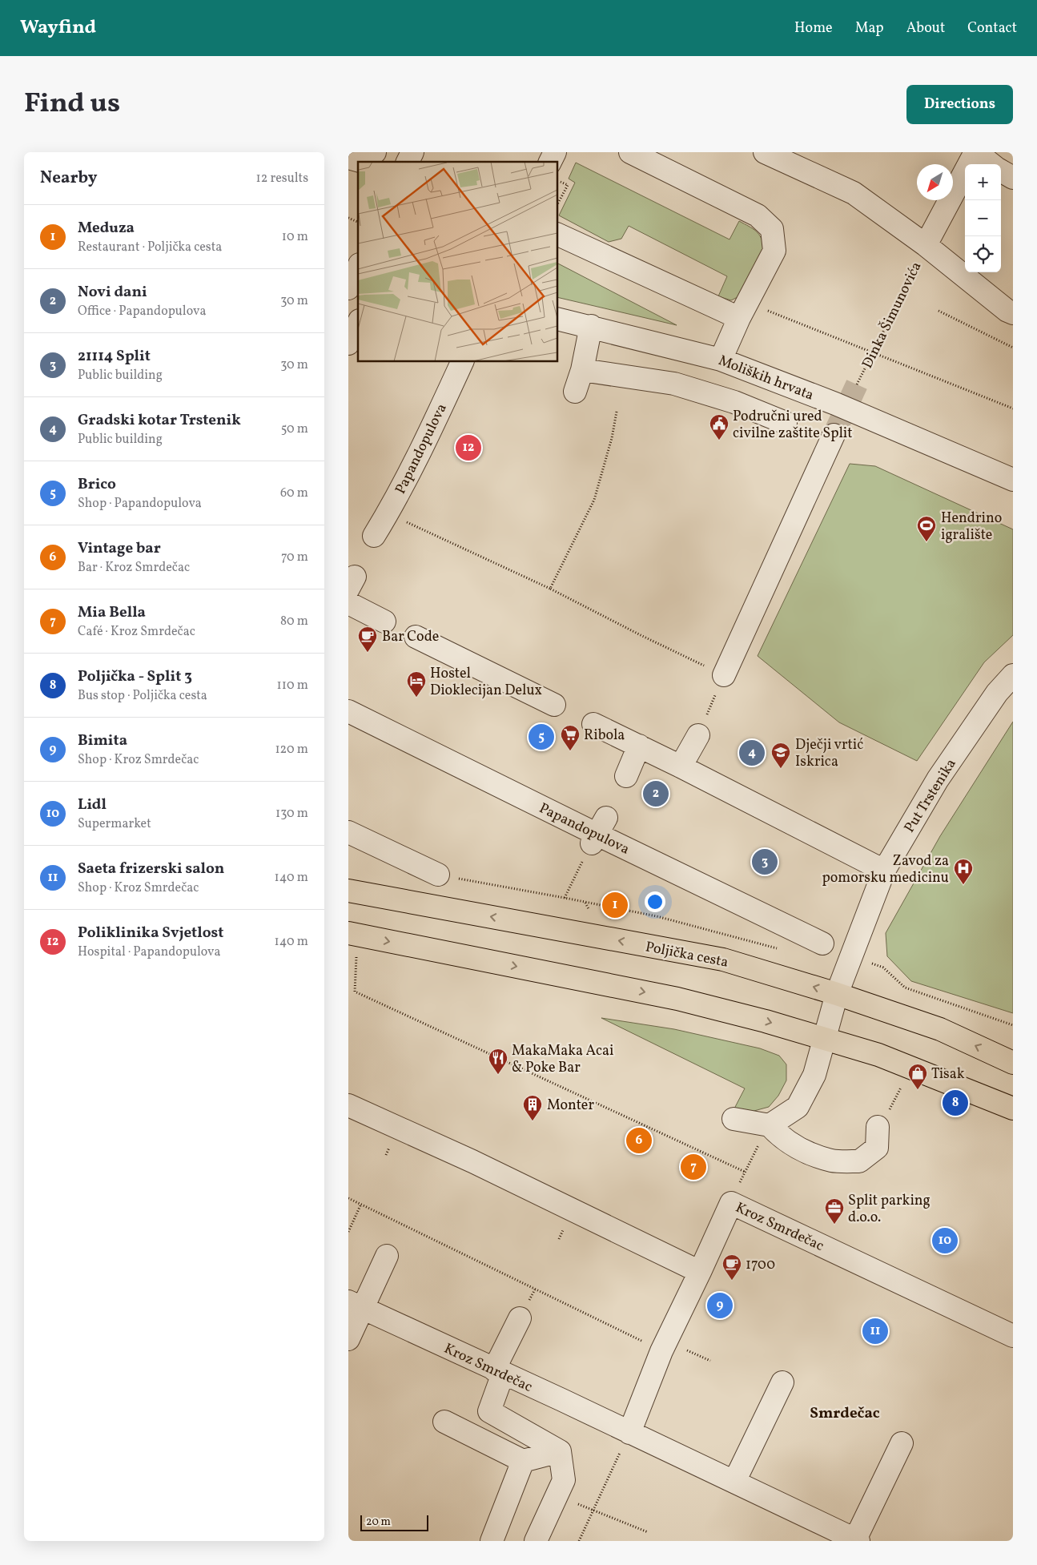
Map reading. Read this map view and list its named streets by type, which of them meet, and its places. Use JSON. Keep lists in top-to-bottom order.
{
  "streets": {
    "main road": ["Poljička cesta"],
    "street": [
      "Dinka Šimunovića",
      "Moliških hrvata",
      "Papandopulova",
      "Put Trstenika",
      "Kroz Smrdečac"
    ]
  },
  "crossings": [
    ["Put Trstenika", "Poljička cesta"]
  ],
  "districts": ["Smrdečac"],
  "places": {
    "public building": ["Područni ured civilne zaštite Split"],
    "sports": ["Hendrino igralište"],
    "cafe": ["Bar Code", "1700"],
    "hotel": ["Hostel Dioklecijan Delux"],
    "supermarket": ["Ribola"],
    "school or university": ["Dječji vrtić Iskrica"],
    "hospital": ["Zavod za pomorsku medicinu"],
    "restaurant": ["MakaMaka Acai & Poke Bar"],
    "shop": ["Tisak"],
    "building": ["Monter"],
    "office": ["Split parking d.o.o."]
  },
  "scale_bar": "20 m",
  "north": "bottom left",
  "page": {
    "header": "Wayfind",
    "nav": [
      "Home",
      "Map",
      "About",
      "Contact"
    ],
    "title": "Find us",
    "buttons": "Directions",
    "heading": ["Nearby", "12 results"],
    "map_buttons": ["+", "−"],
    "list": [
      {
        "mark": "1",
        "name": "Meduza",
        "note": "Restaurant · Poljička cesta",
        "value": "10 m"
      },
      {
        "mark": "2",
        "name": "Novi dani",
        "note": "Office · Papandopulova",
        "value": "30 m"
      },
      {
        "mark": "3",
        "name": "21114 Split",
        "note": "Public building",
        "value": "30 m"
      },
      {
        "mark": "4",
        "name": "Gradski kotar Trstenik",
        "note": "Public building",
        "value": "50 m"
      },
      {
        "mark": "5",
        "name": "Brico",
        "note": "Shop · Papandopulova",
        "value": "60 m"
      },
      {
        "mark": "6",
        "name": "Vintage bar",
        "note": "Bar · Kroz Smrdečac",
        "value": "70 m"
      },
      {
        "mark": "7",
        "name": "Mia Bella",
        "note": "Café · Kroz Smrdečac",
        "value": "80 m"
      },
      {
        "mark": "8",
        "name": "Poljička - Split 3",
        "note": "Bus stop · Poljička cesta",
        "value": "110 m"
      },
      {
        "mark": "9",
        "name": "Bimita",
        "note": "Shop · Kroz Smrdečac",
        "value": "120 m"
      },
      {
        "mark": "10",
        "name": "Lidl",
        "note": "Supermarket",
        "value": "130 m"
      },
      {
        "mark": "11",
        "name": "Saeta frizerski salon",
        "note": "Shop · Kroz Smrdečac",
        "value": "140 m"
      },
      {
        "mark": "12",
        "name": "Poliklinika Svjetlost",
        "note": "Hospital · Papandopulova",
        "value": "140 m"
      }
    ],
    "pins": [
      "12",
      "5",
      "4",
      "2",
      "3",
      "1",
      "8",
      "6",
      "7",
      "10",
      "9",
      "11"
    ],
    "scale": "20 m"
  }
}
